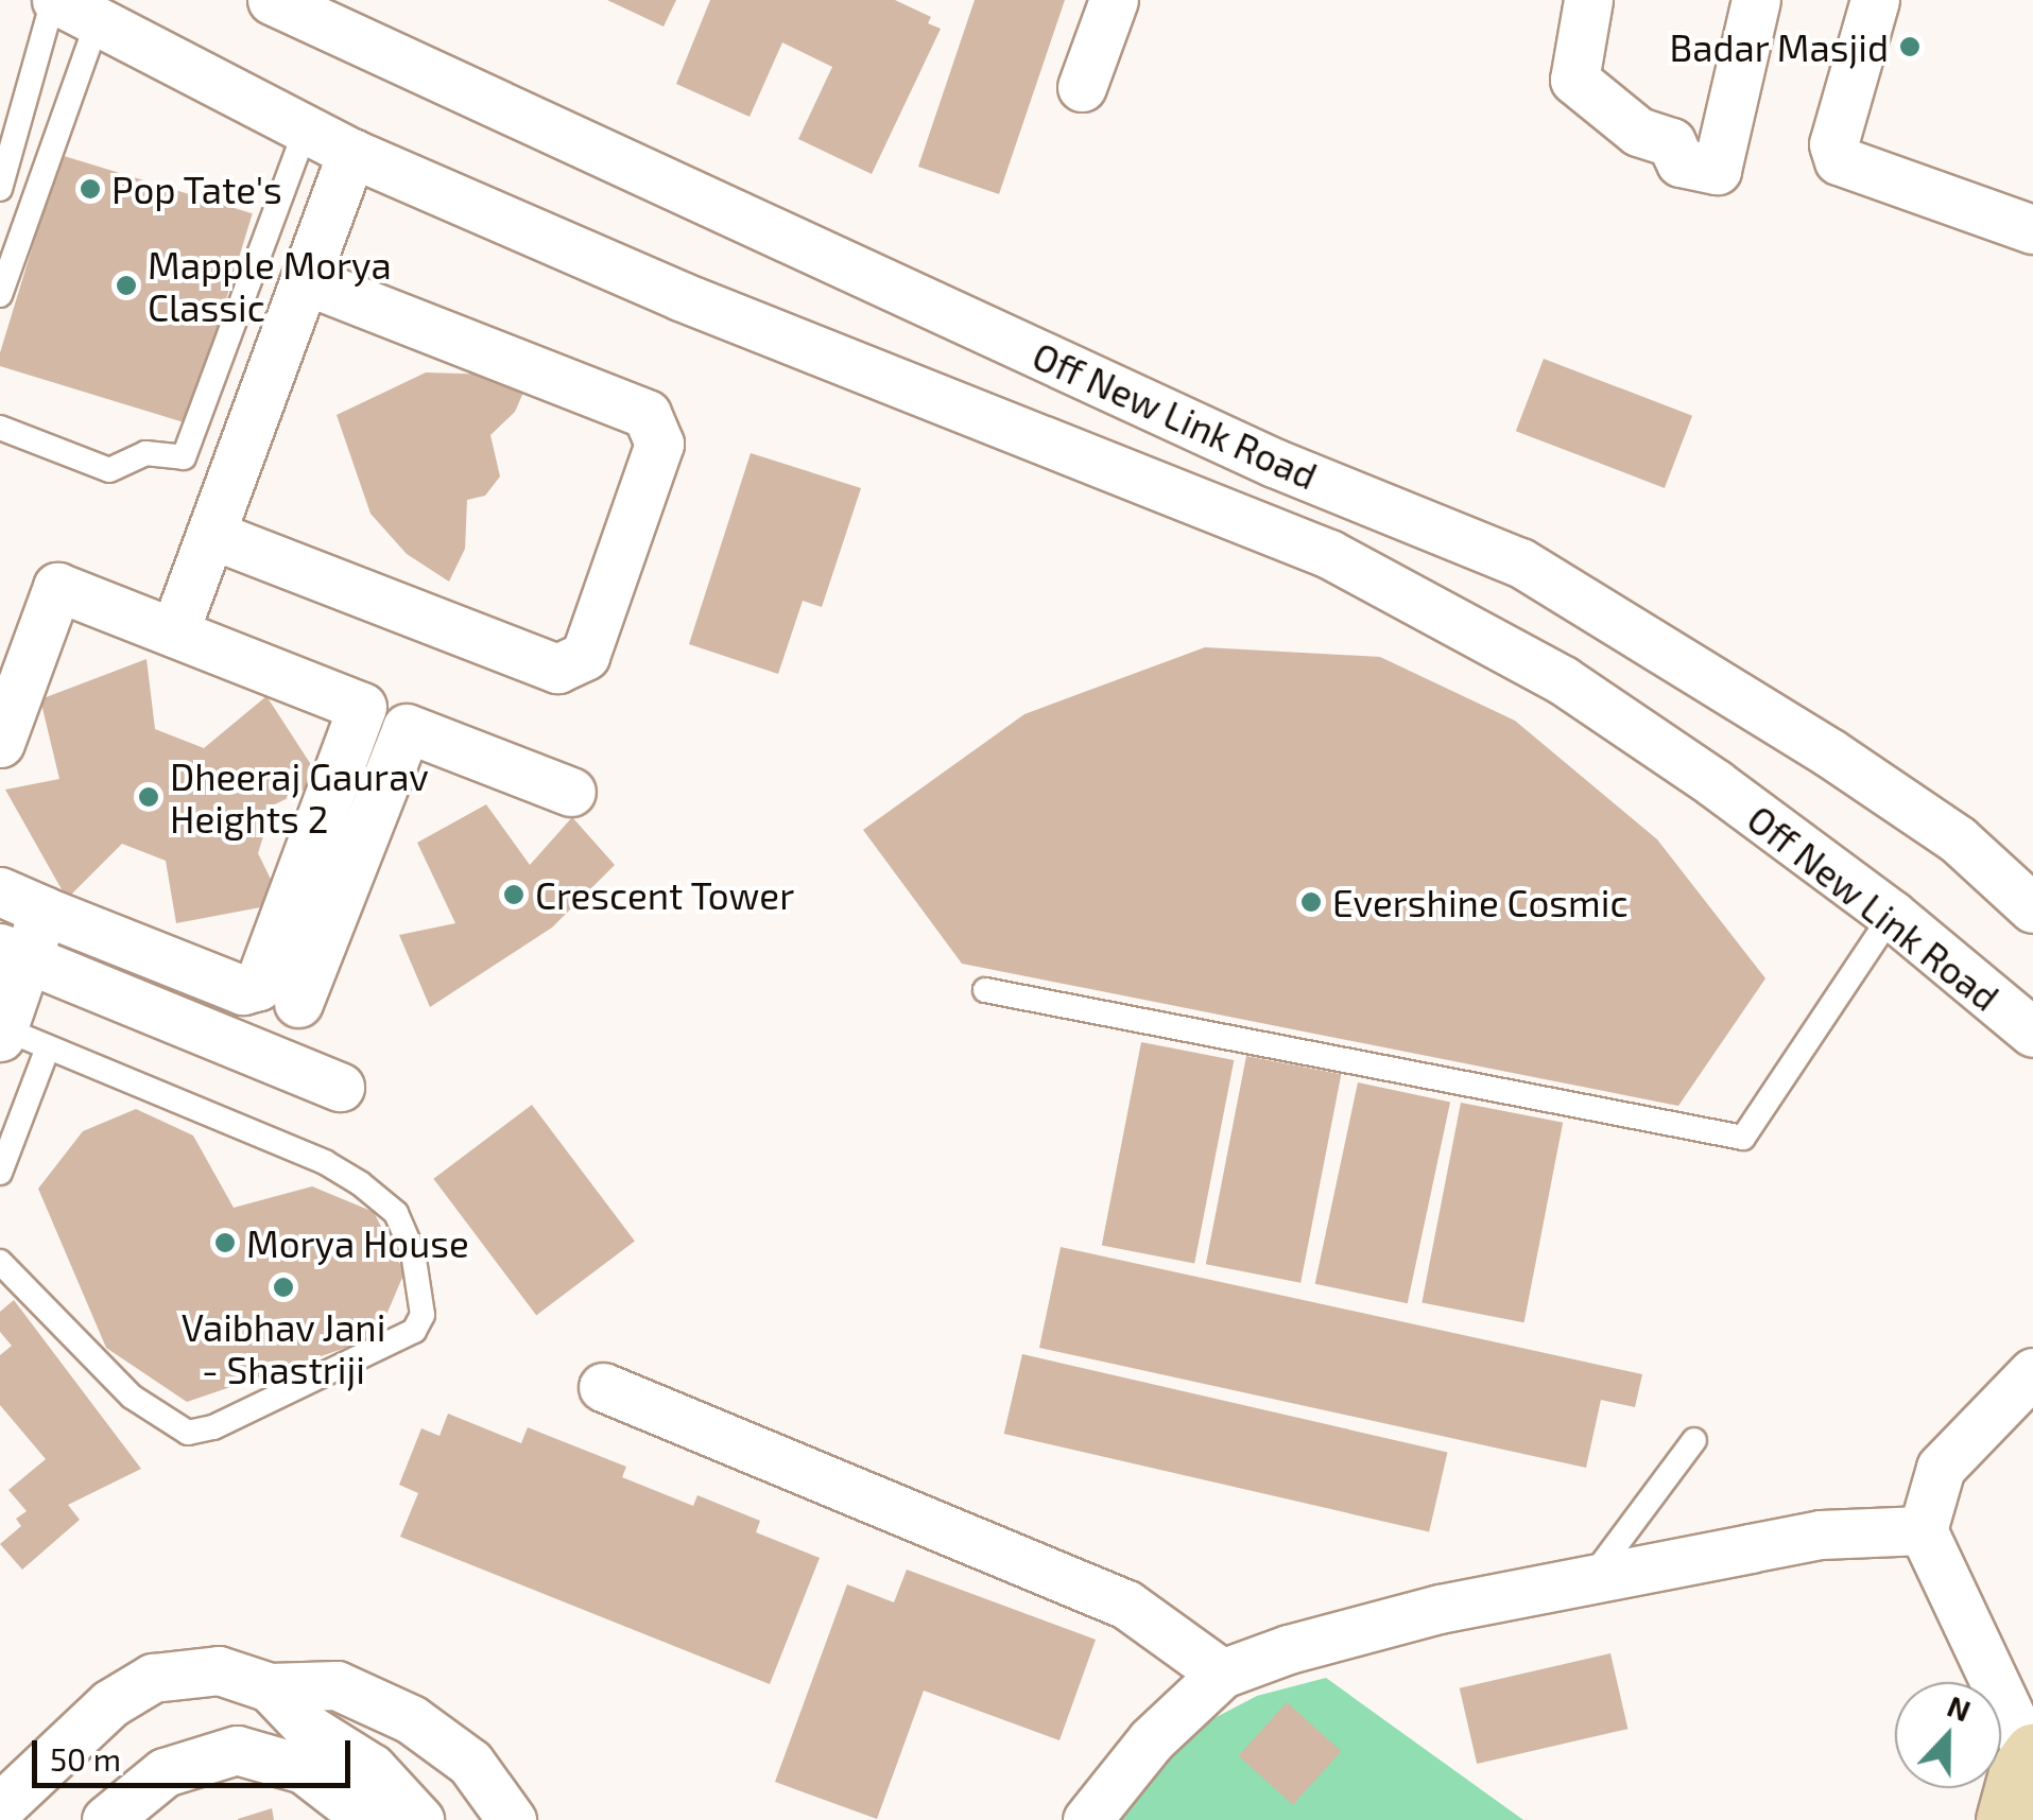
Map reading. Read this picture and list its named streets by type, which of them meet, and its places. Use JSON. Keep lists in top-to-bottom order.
{
  "streets": {
    "street": ["Off New Link Road"]
  },
  "places": [
    "Badar Masjid",
    "Pop Tate's",
    "Mapple Morya Classic",
    "Dheeraj Gaurav Heights 2",
    "Crescent Tower",
    "Evershine Cosmic",
    "Morya House",
    "Vaibhav Jani - Shastriji"
  ],
  "scale_bar": "50 m",
  "north": "top"
}
